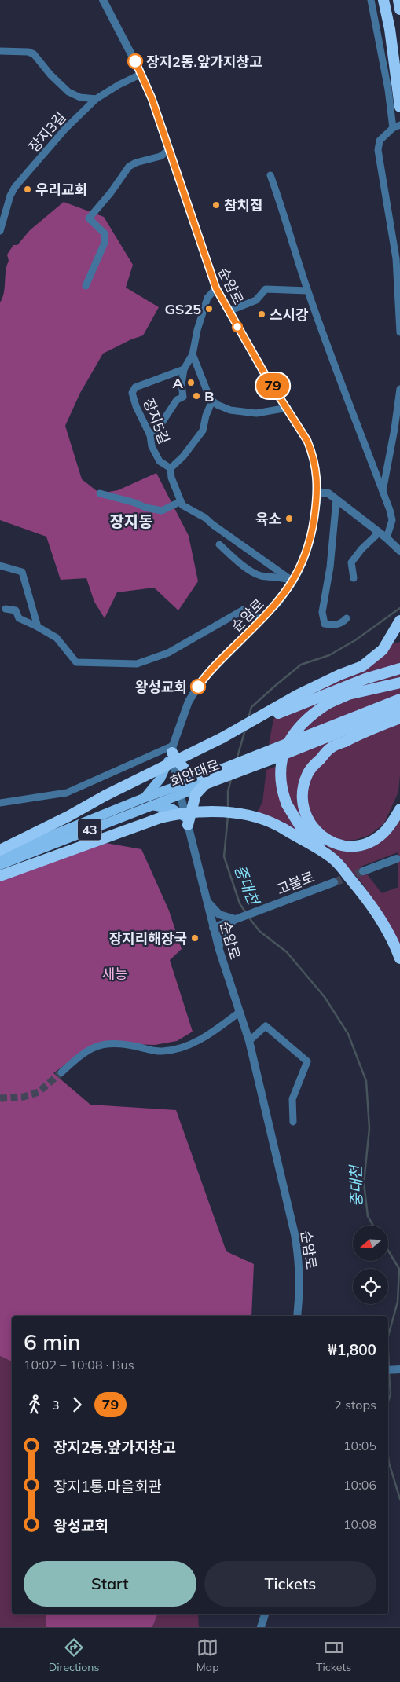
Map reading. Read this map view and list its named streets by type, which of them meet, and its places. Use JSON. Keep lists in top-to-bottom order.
{
  "streets": {
    "highway": ["43"],
    "main road": ["회안대로"],
    "street": [
      "장지3길",
      "순암로",
      "장지5길",
      "고불로"
    ]
  },
  "crossings": [
    ["장지3길", "순암로"],
    ["순암로", "회안대로"],
    ["회안대로", "43"]
  ],
  "districts": ["장지동"],
  "water": ["중대천"],
  "parks": ["새능"],
  "places": [
    "장지2동.앞가지창고",
    "우리교회",
    "참치집",
    "GS25",
    "스시강",
    "A",
    "B",
    "육소",
    "왕성교회",
    "장지리해장국"
  ],
  "lines": ["bus line 79"],
  "north": "left",
  "page": {
    "on_map": "79",
    "heading": ["6 min", "10:02 – 10:08 · Bus", "₩1,800"],
    "legs": ["3", "79", "2 stops"],
    "list": [
      {
        "name": "장지2동.앞가지창고",
        "value": "10:05"
      },
      {
        "name": "장지1통.마을회관",
        "value": "10:06"
      },
      {
        "name": "왕성교회",
        "value": "10:08"
      }
    ],
    "buttons": ["Start", "Tickets"],
    "tabs": ["Directions", "Map", "Tickets"]
  }
}
